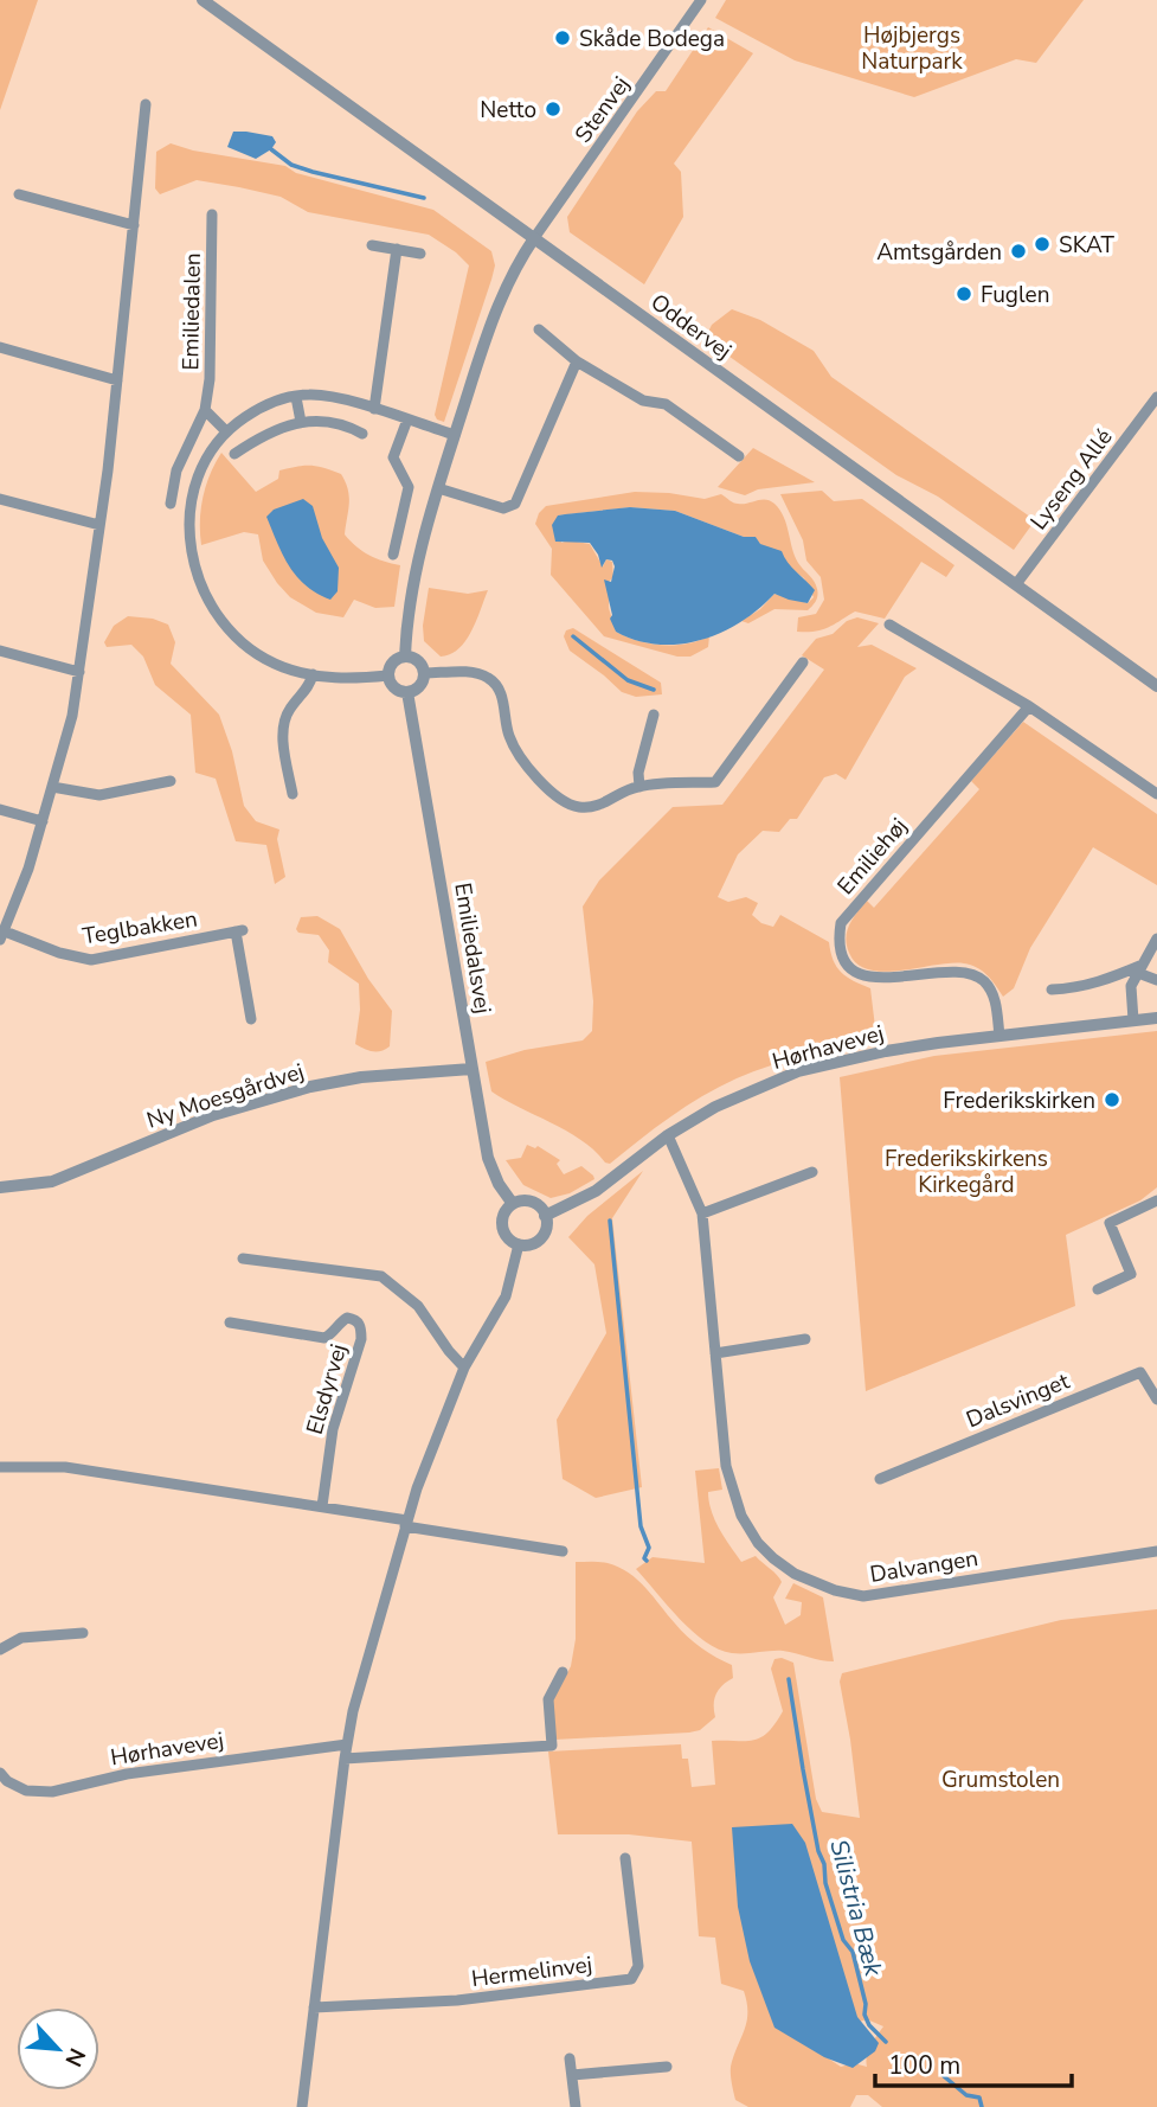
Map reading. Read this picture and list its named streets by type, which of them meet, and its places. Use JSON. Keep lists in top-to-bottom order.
{
  "streets": {
    "street": [
      "Stenvej",
      "Emiliedalen",
      "Oddervej",
      "Lyseng Allé",
      "Emiliehøj",
      "Teglbakken",
      "Emiliedalsvej",
      "Hørhavevej",
      "Ny Moesgårdvej",
      "Elsdyrvej",
      "Dalsvinget",
      "Dalvangen",
      "Hermelinvej"
    ]
  },
  "crossings": [
    ["Stenvej", "Oddervej"],
    ["Oddervej", "Lyseng Allé"],
    ["Emiliehøj", "Hørhavevej"],
    ["Emiliedalsvej", "Hørhavevej"],
    ["Emiliedalsvej", "Ny Moesgårdvej"],
    ["Hørhavevej", "Dalvangen"]
  ],
  "water": ["Silistria Bæk"],
  "parks": ["Højbjergs Naturpark", "Frederikskirkens Kirkegård", "Grumstolen"],
  "places": [
    "Skåde Bodega",
    "Netto",
    "SKAT",
    "Amtsgården",
    "Fuglen",
    "Frederikskirken"
  ],
  "scale_bar": "100 m",
  "north": "bottom right"
}
